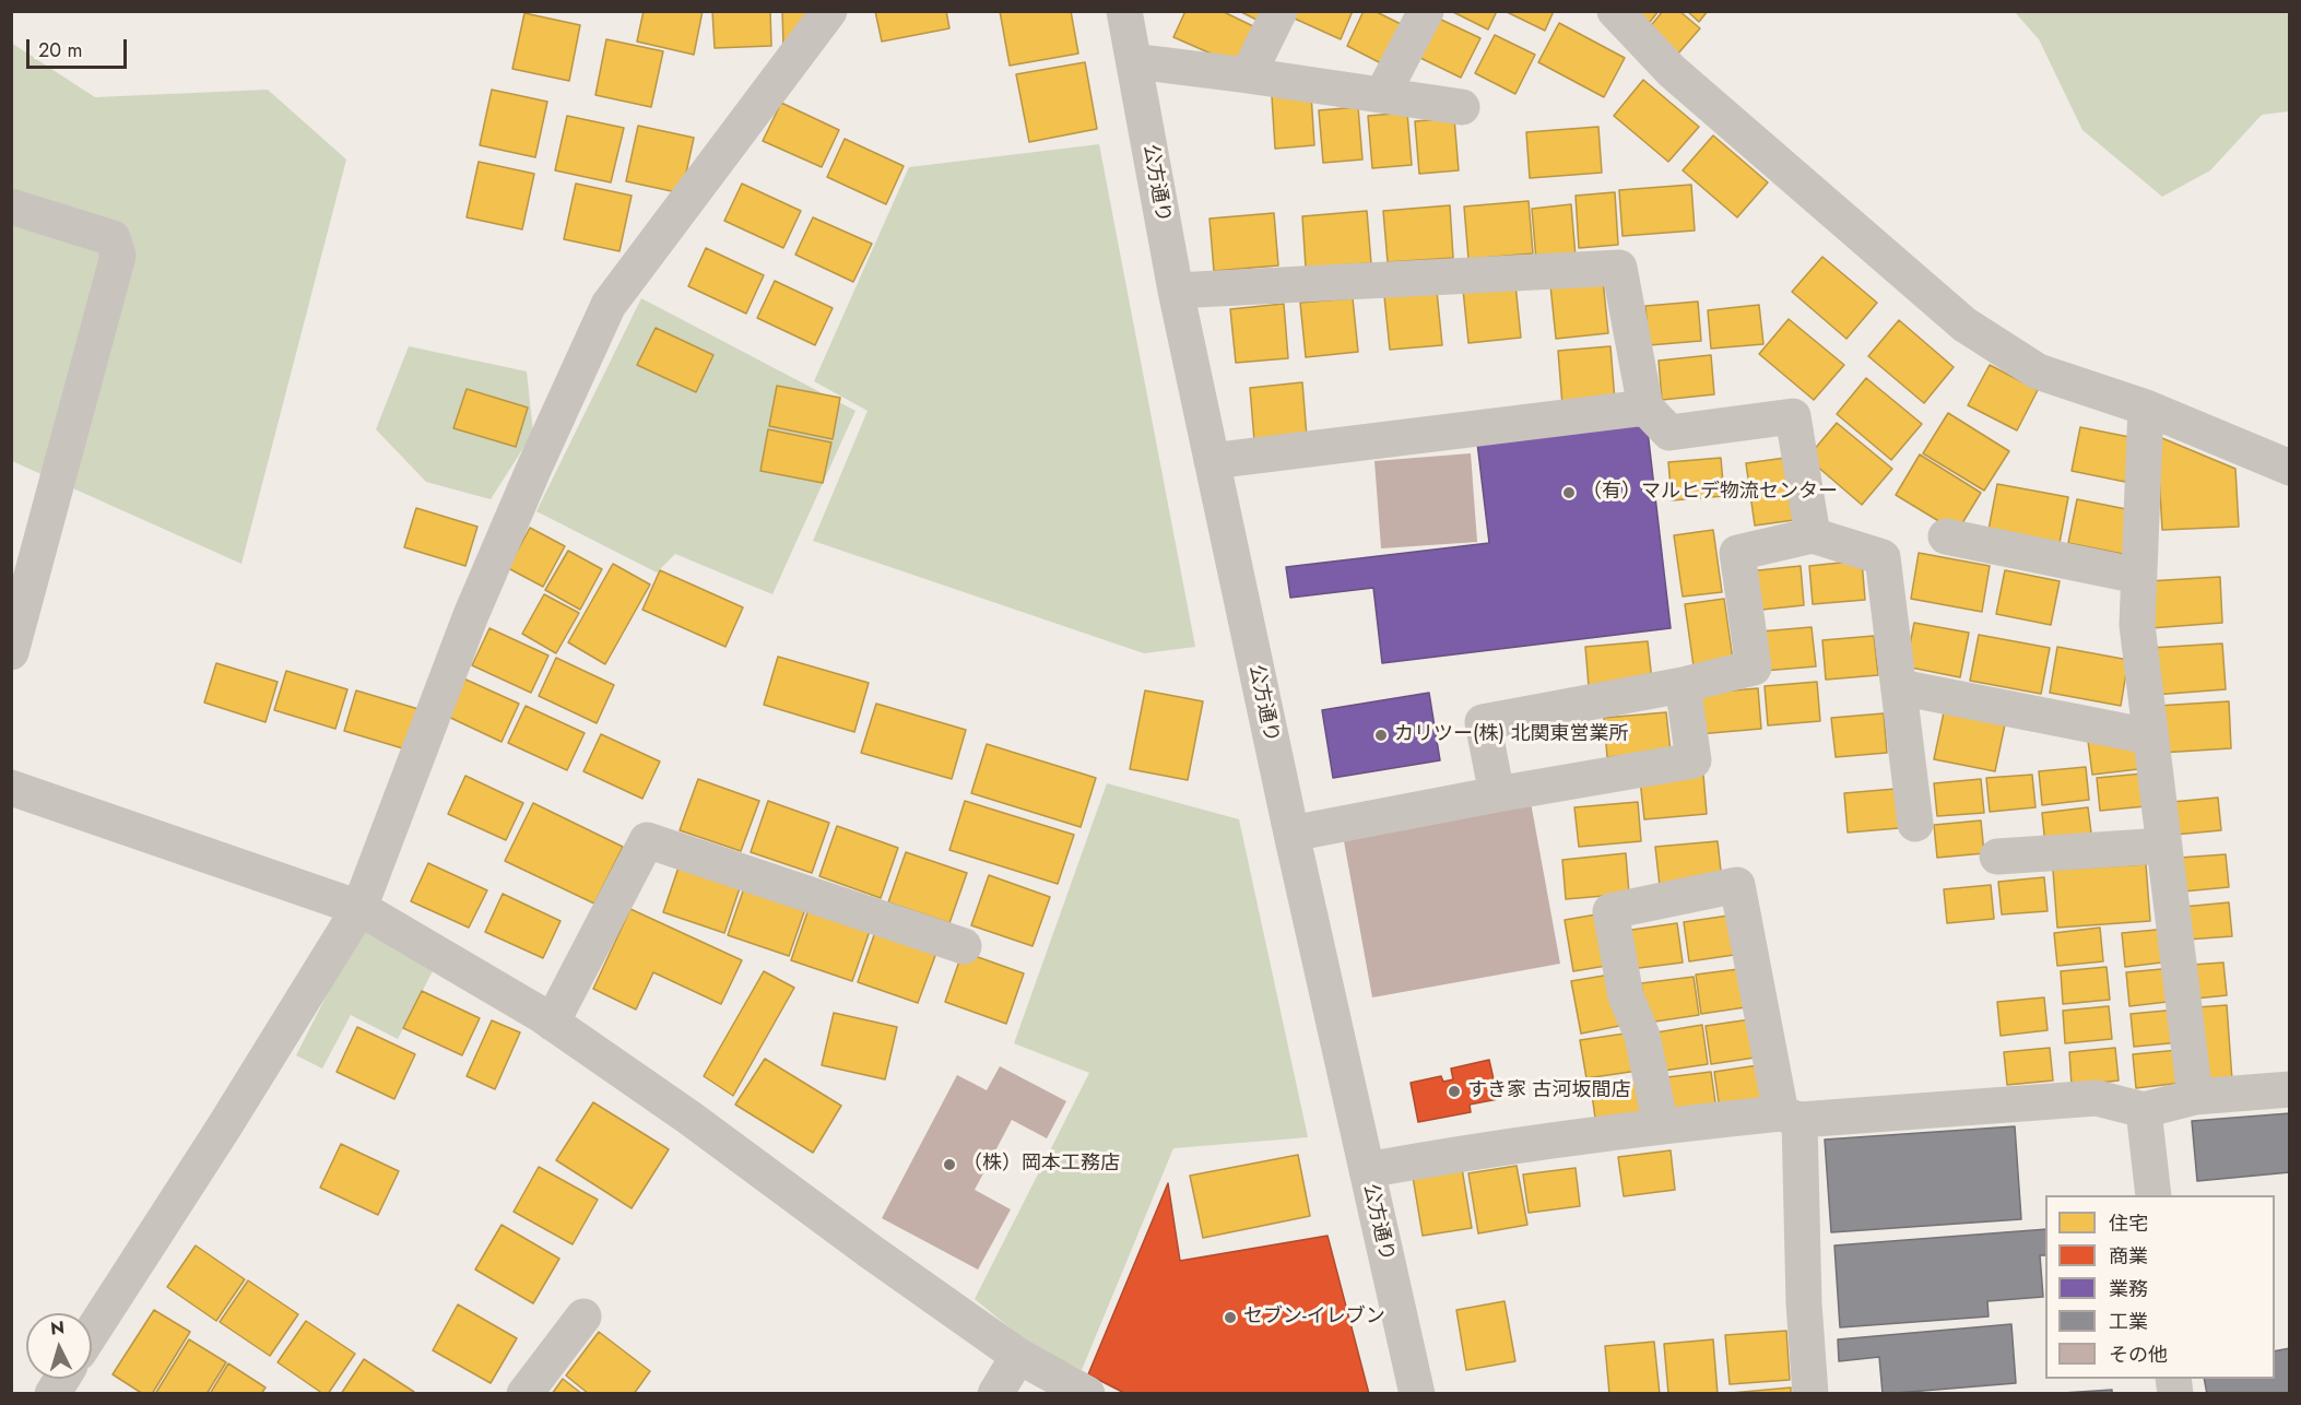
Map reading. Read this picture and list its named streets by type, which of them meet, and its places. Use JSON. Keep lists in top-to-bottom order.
{
  "streets": {
    "street": ["公方通り"]
  },
  "places": [
    "（有）マルヒデ物流センター",
    "カリツー(株) 北関東営業所",
    "すき家 古河坂間店",
    "（株）岡本工務店",
    "セブン-イレブン"
  ],
  "legend": [
    "住宅",
    "商業",
    "業務",
    "工業",
    "その他"
  ],
  "scale_bar": "20 m",
  "north": "top"
}
